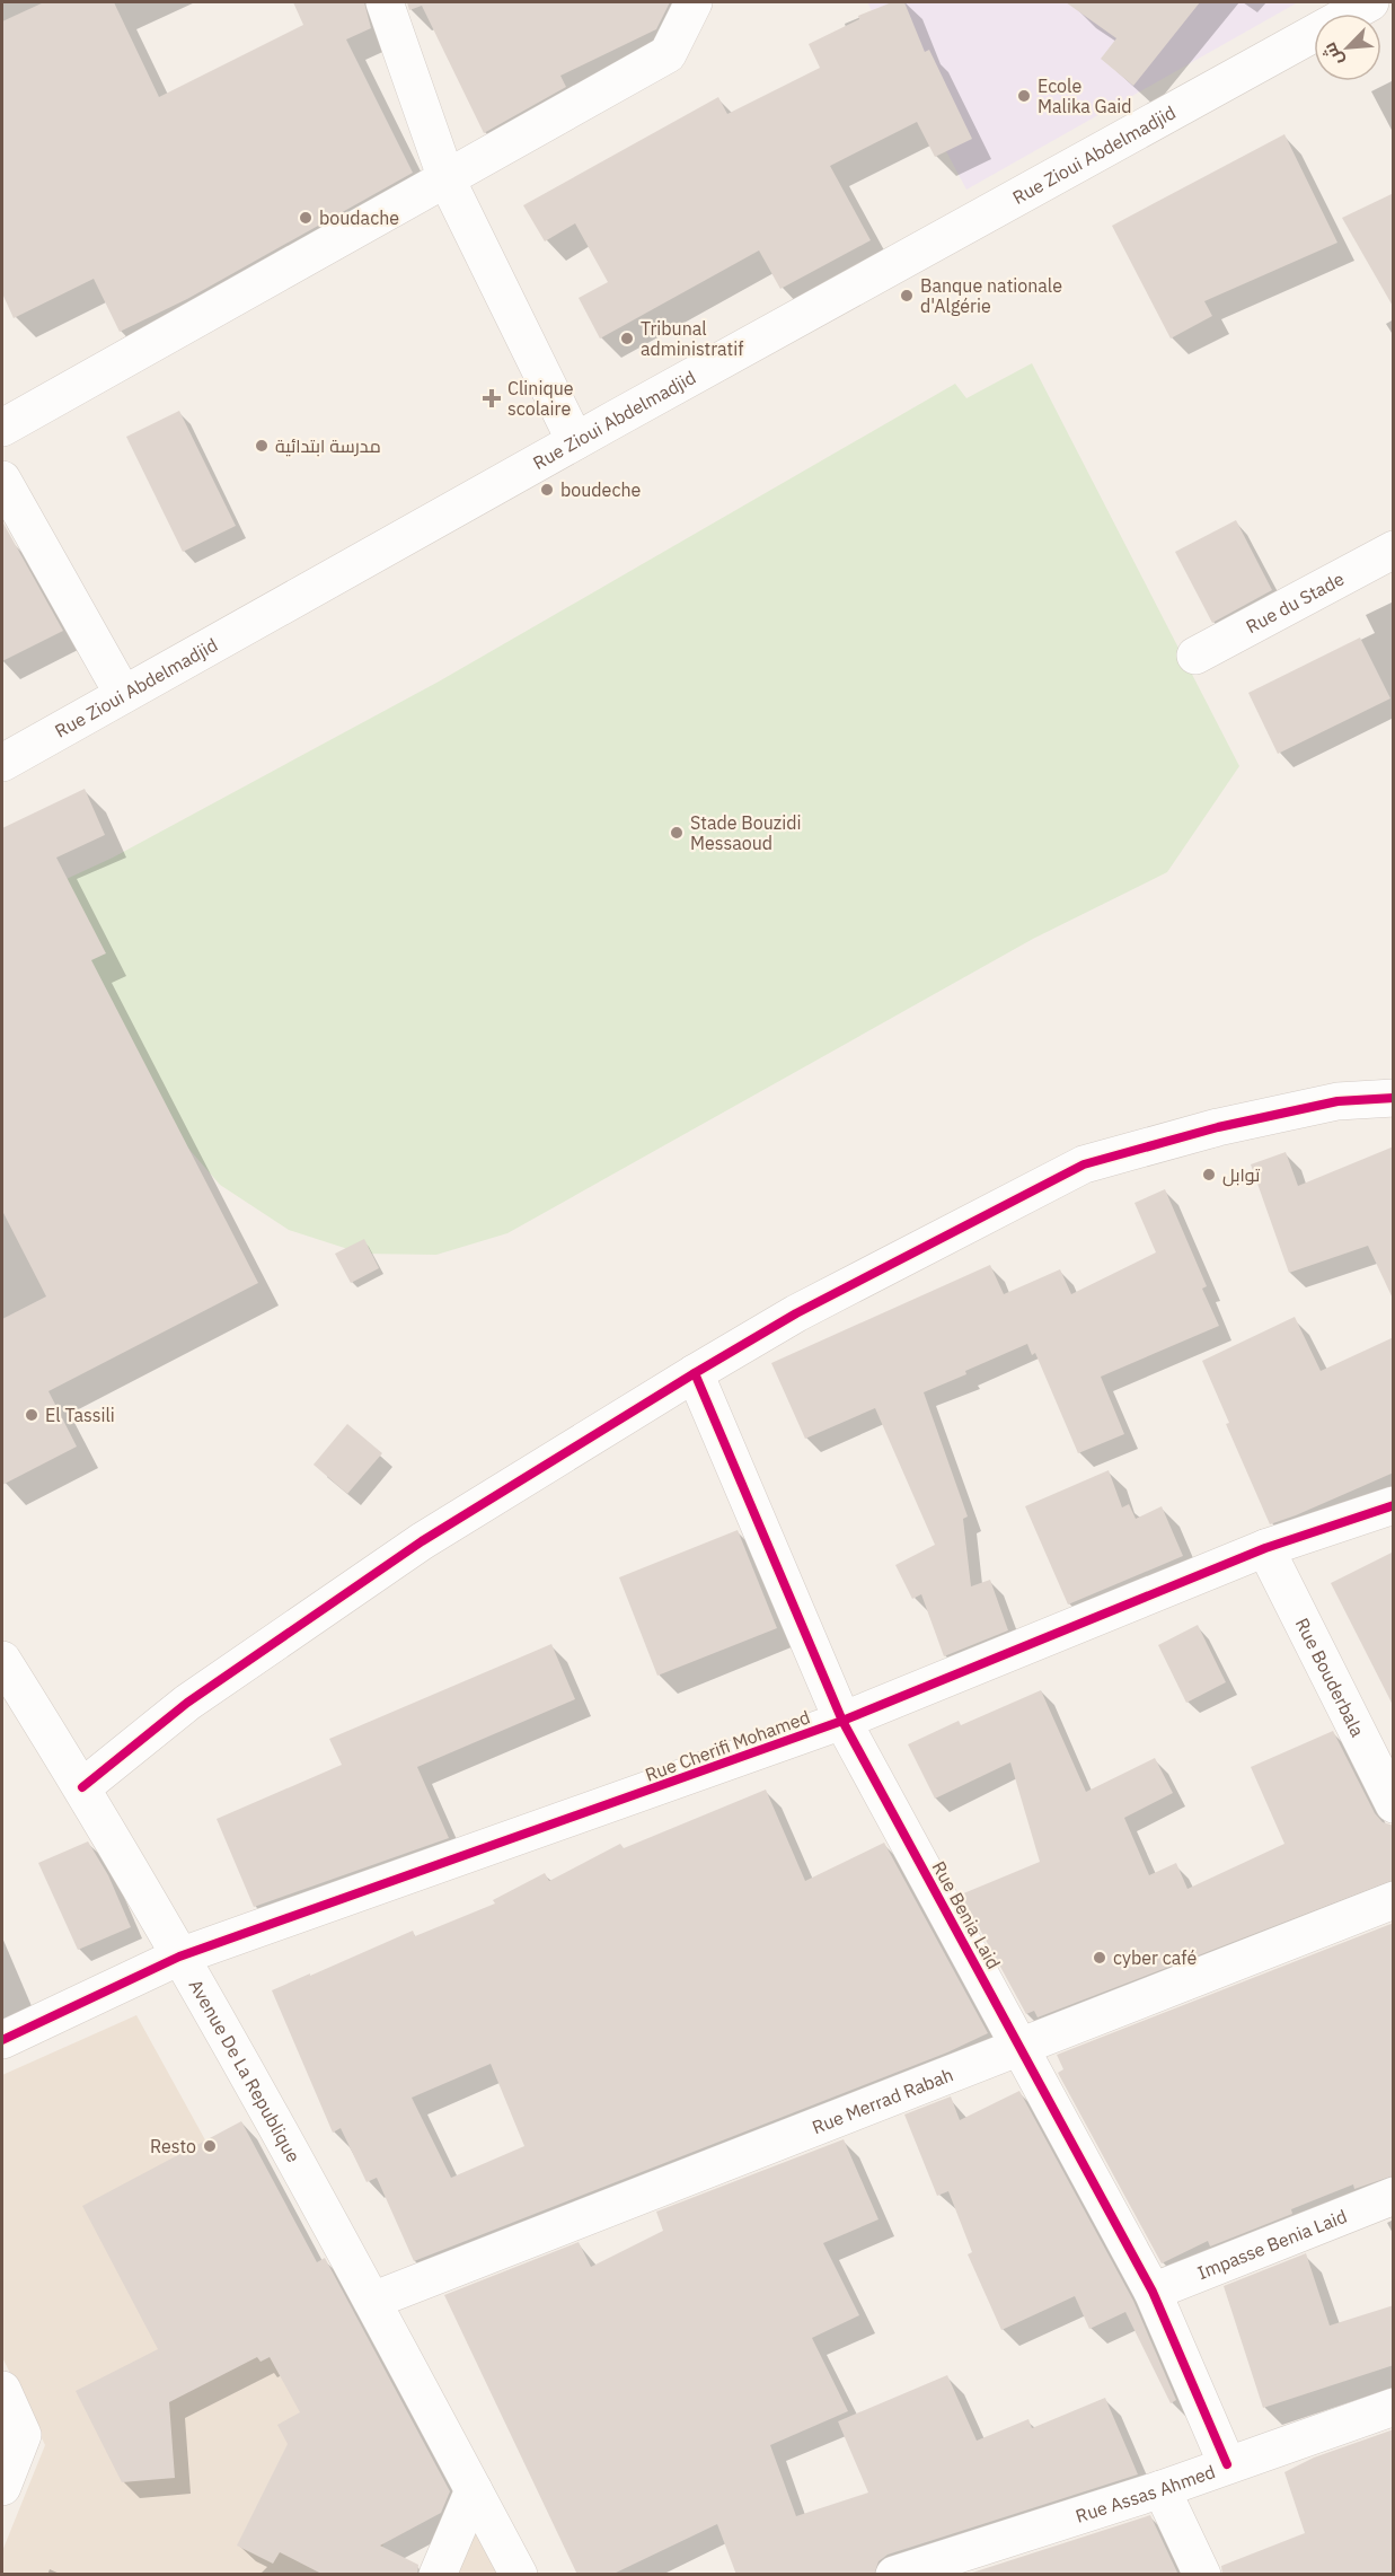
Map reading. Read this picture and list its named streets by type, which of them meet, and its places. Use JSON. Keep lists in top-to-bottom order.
{
  "streets": {
    "street": [
      "Rue Zioui Abdelmadjid",
      "Rue du Stade",
      "Rue Bouderbala",
      "Rue Cherifi Mohamed",
      "Rue Benia Laid",
      "Avenue De La Republique",
      "Rue Merrad Rabah",
      "Impasse Benia Laid",
      "Rue Assas Ahmed"
    ]
  },
  "crossings": [
    ["Rue Bouderbala", "Rue Cherifi Mohamed"],
    ["Rue Cherifi Mohamed", "Rue Benia Laid"],
    ["Rue Cherifi Mohamed", "Avenue De La Republique"],
    ["Rue Benia Laid", "Rue Merrad Rabah"],
    ["Rue Benia Laid", "Impasse Benia Laid"],
    ["Rue Benia Laid", "Rue Assas Ahmed"],
    ["Avenue De La Republique", "Rue Merrad Rabah"]
  ],
  "places": {
    "other": [
      "Ecole Malika Gaid",
      "boudache",
      "Banque nationale d'Algérie",
      "Tribunal administratif",
      "مدرسة ابتدائية",
      "boudeche",
      "Stade Bouzidi Messaoud",
      "توابل",
      "El Tassili",
      "cyber café",
      "Resto"
    ],
    "health": ["Clinique scolaire"]
  },
  "north": "bottom left"
}
